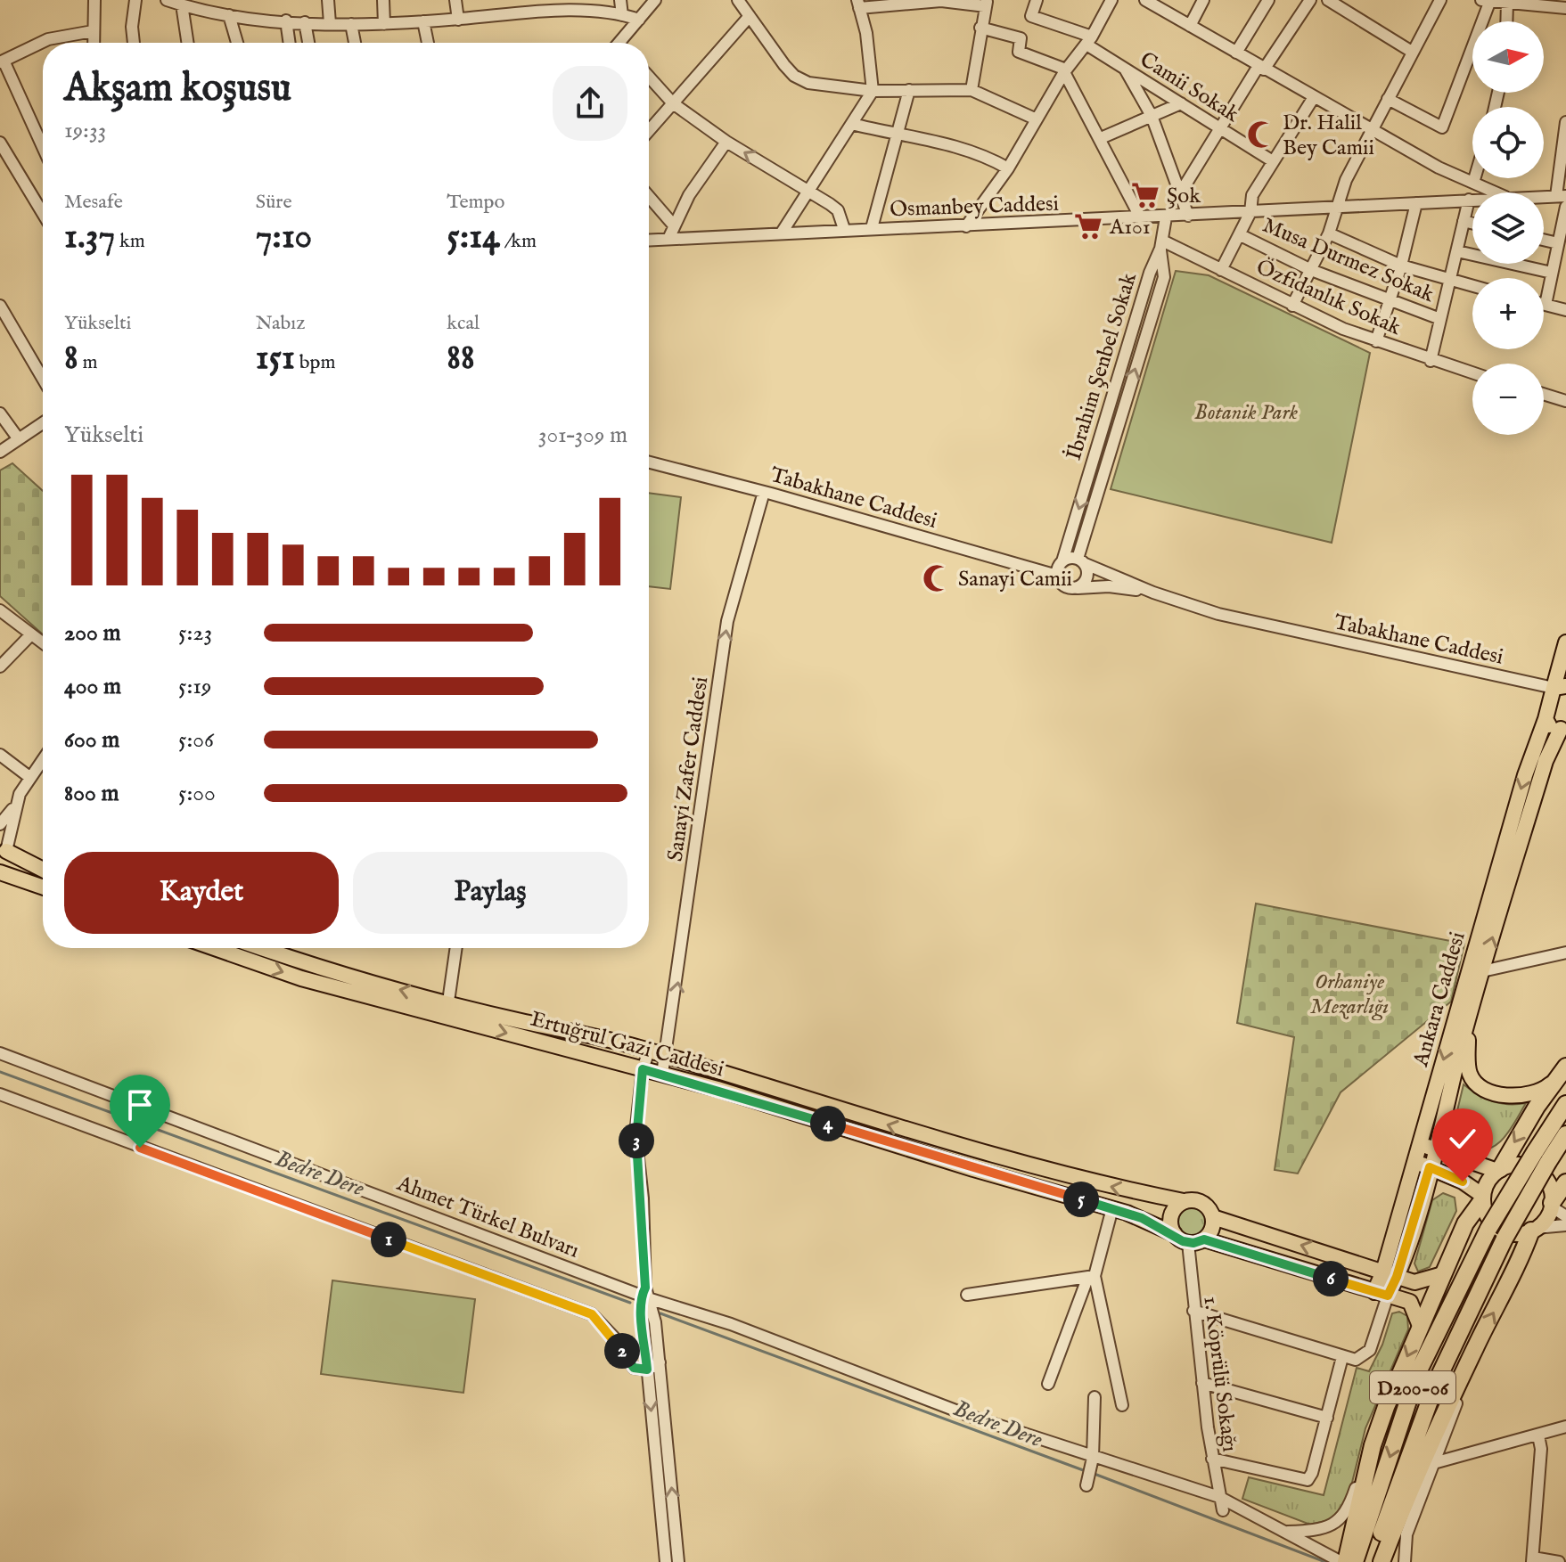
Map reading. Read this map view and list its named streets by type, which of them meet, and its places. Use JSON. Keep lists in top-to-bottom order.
{
  "streets": {
    "highway": ["D200-06"],
    "main road": ["Ankara Caddesi", "Ertuğrul Gazi Caddesi"],
    "street": [
      "Camii Sokak",
      "Osmanbey Caddesi",
      "Musa Durmez Sokak",
      "Özfidanlık Sokak",
      "İbrahim Şenbel Sokak",
      "Tabakhane Caddesi",
      "Sanayi Zafer Caddesi",
      "Ahmet Türkel Bulvarı",
      "1. Köprülü Sokağı"
    ]
  },
  "crossings": [
    ["Özfidanlık Sokak", "İbrahim Şenbel Sokak"],
    ["İbrahim Şenbel Sokak", "Tabakhane Caddesi"],
    ["Tabakhane Caddesi", "Sanayi Zafer Caddesi"],
    ["Tabakhane Caddesi", "Ankara Caddesi"],
    ["Sanayi Zafer Caddesi", "Ertuğrul Gazi Caddesi"],
    ["Ertuğrul Gazi Caddesi", "1. Köprülü Sokağı"],
    ["Ahmet Türkel Bulvarı", "1. Köprülü Sokağı"],
    ["Ahmet Türkel Bulvarı", "D200-06"]
  ],
  "one_way": ["Sanayi Zafer Caddesi"],
  "water": ["Bedre Dere"],
  "parks": ["Botanik Park", "Orhaniye Mezarlığı"],
  "places": {
    "mosque": ["Dr. Halil Bey Camii", "Sanayi Camii"],
    "supermarket": ["Şok", "A101"]
  },
  "north": "right",
  "page": {
    "map_buttons": ["+", "−"],
    "heading": ["Akşam koşusu", "19:33"],
    "stats": [
      ["Mesafe", "1.37 km"],
      ["Süre", "7:10"],
      ["Tempo", "5:14 /km"],
      ["Yükselti", "8 m"],
      ["Nabız", "151 bpm"],
      ["kcal", "88"]
    ],
    "chart": ["Yükselti", "301–309 m"],
    "list": [
      {
        "name": "200 m",
        "note": "5:23"
      },
      {
        "name": "400 m",
        "note": "5:19"
      },
      {
        "name": "600 m",
        "note": "5:06"
      },
      {
        "name": "800 m",
        "note": "5:00"
      }
    ],
    "buttons": ["Kaydet", "Paylaş"],
    "pins": [
      "4",
      "3",
      "5",
      "1",
      "6",
      "2"
    ]
  }
}
